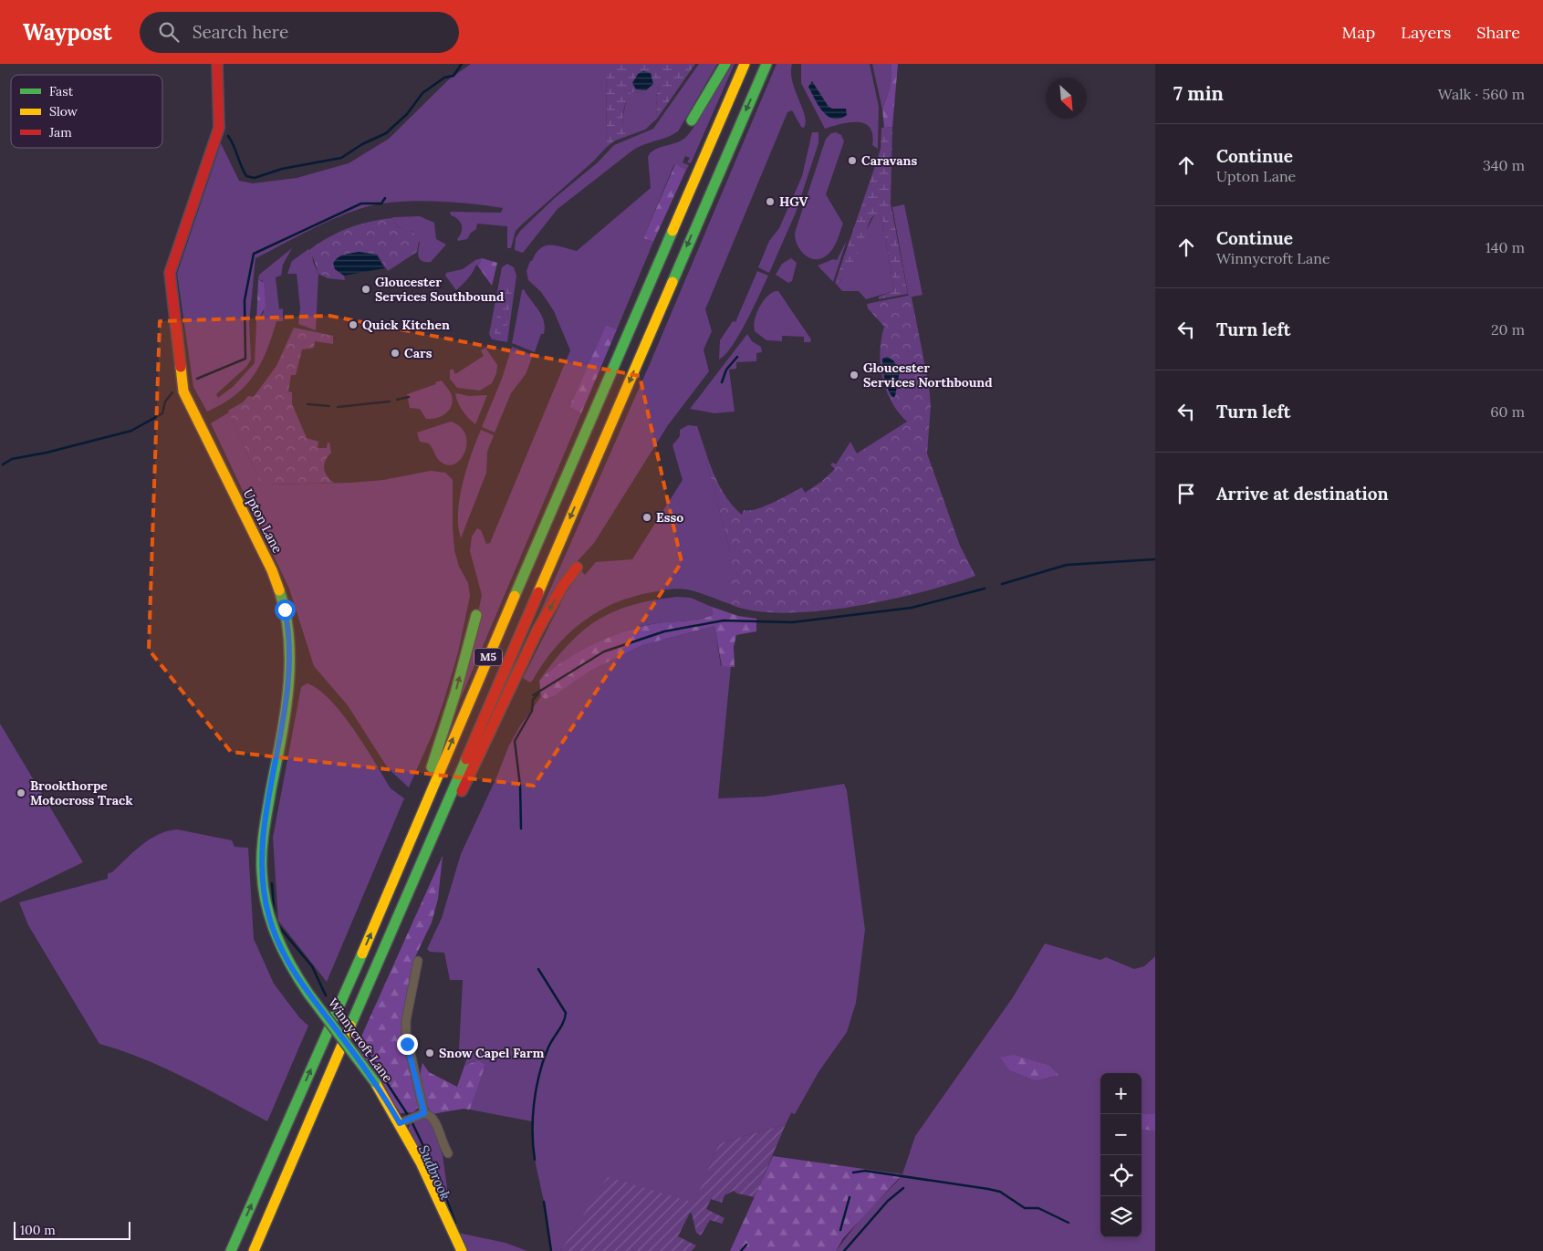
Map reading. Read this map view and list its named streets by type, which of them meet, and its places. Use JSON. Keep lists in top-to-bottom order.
{
  "streets": {
    "main road": ["Upton Lane", "M5", "Winnycroft Lane"]
  },
  "crossings": [
    ["Upton Lane", "Winnycroft Lane"]
  ],
  "water": ["Sudbrook"],
  "places": [
    "Caravans",
    "HGV",
    "Gloucester Services Southbound",
    "Quick Kitchen",
    "Cars",
    "Gloucester Services Northbound",
    "Esso",
    "Brookthorpe Motocross Track",
    "Snow Capel Farm"
  ],
  "legend": ["Fast", "Slow", "Jam"],
  "scale_bar": "100 m",
  "north": "bottom right",
  "page": {
    "header": "Waypost",
    "search": "Search here",
    "nav": ["Map", "Layers", "Share"],
    "heading": ["7 min", "Walk · 560 m"],
    "list": [
      ["Continue", "Upton Lane", "340 m"],
      ["Continue", "Winnycroft Lane", "140 m"],
      ["Turn left", "20 m"],
      ["Turn left", "60 m"],
      "Arrive at destination"
    ],
    "map_buttons": ["+", "−"],
    "scale": "100 m"
  }
}
